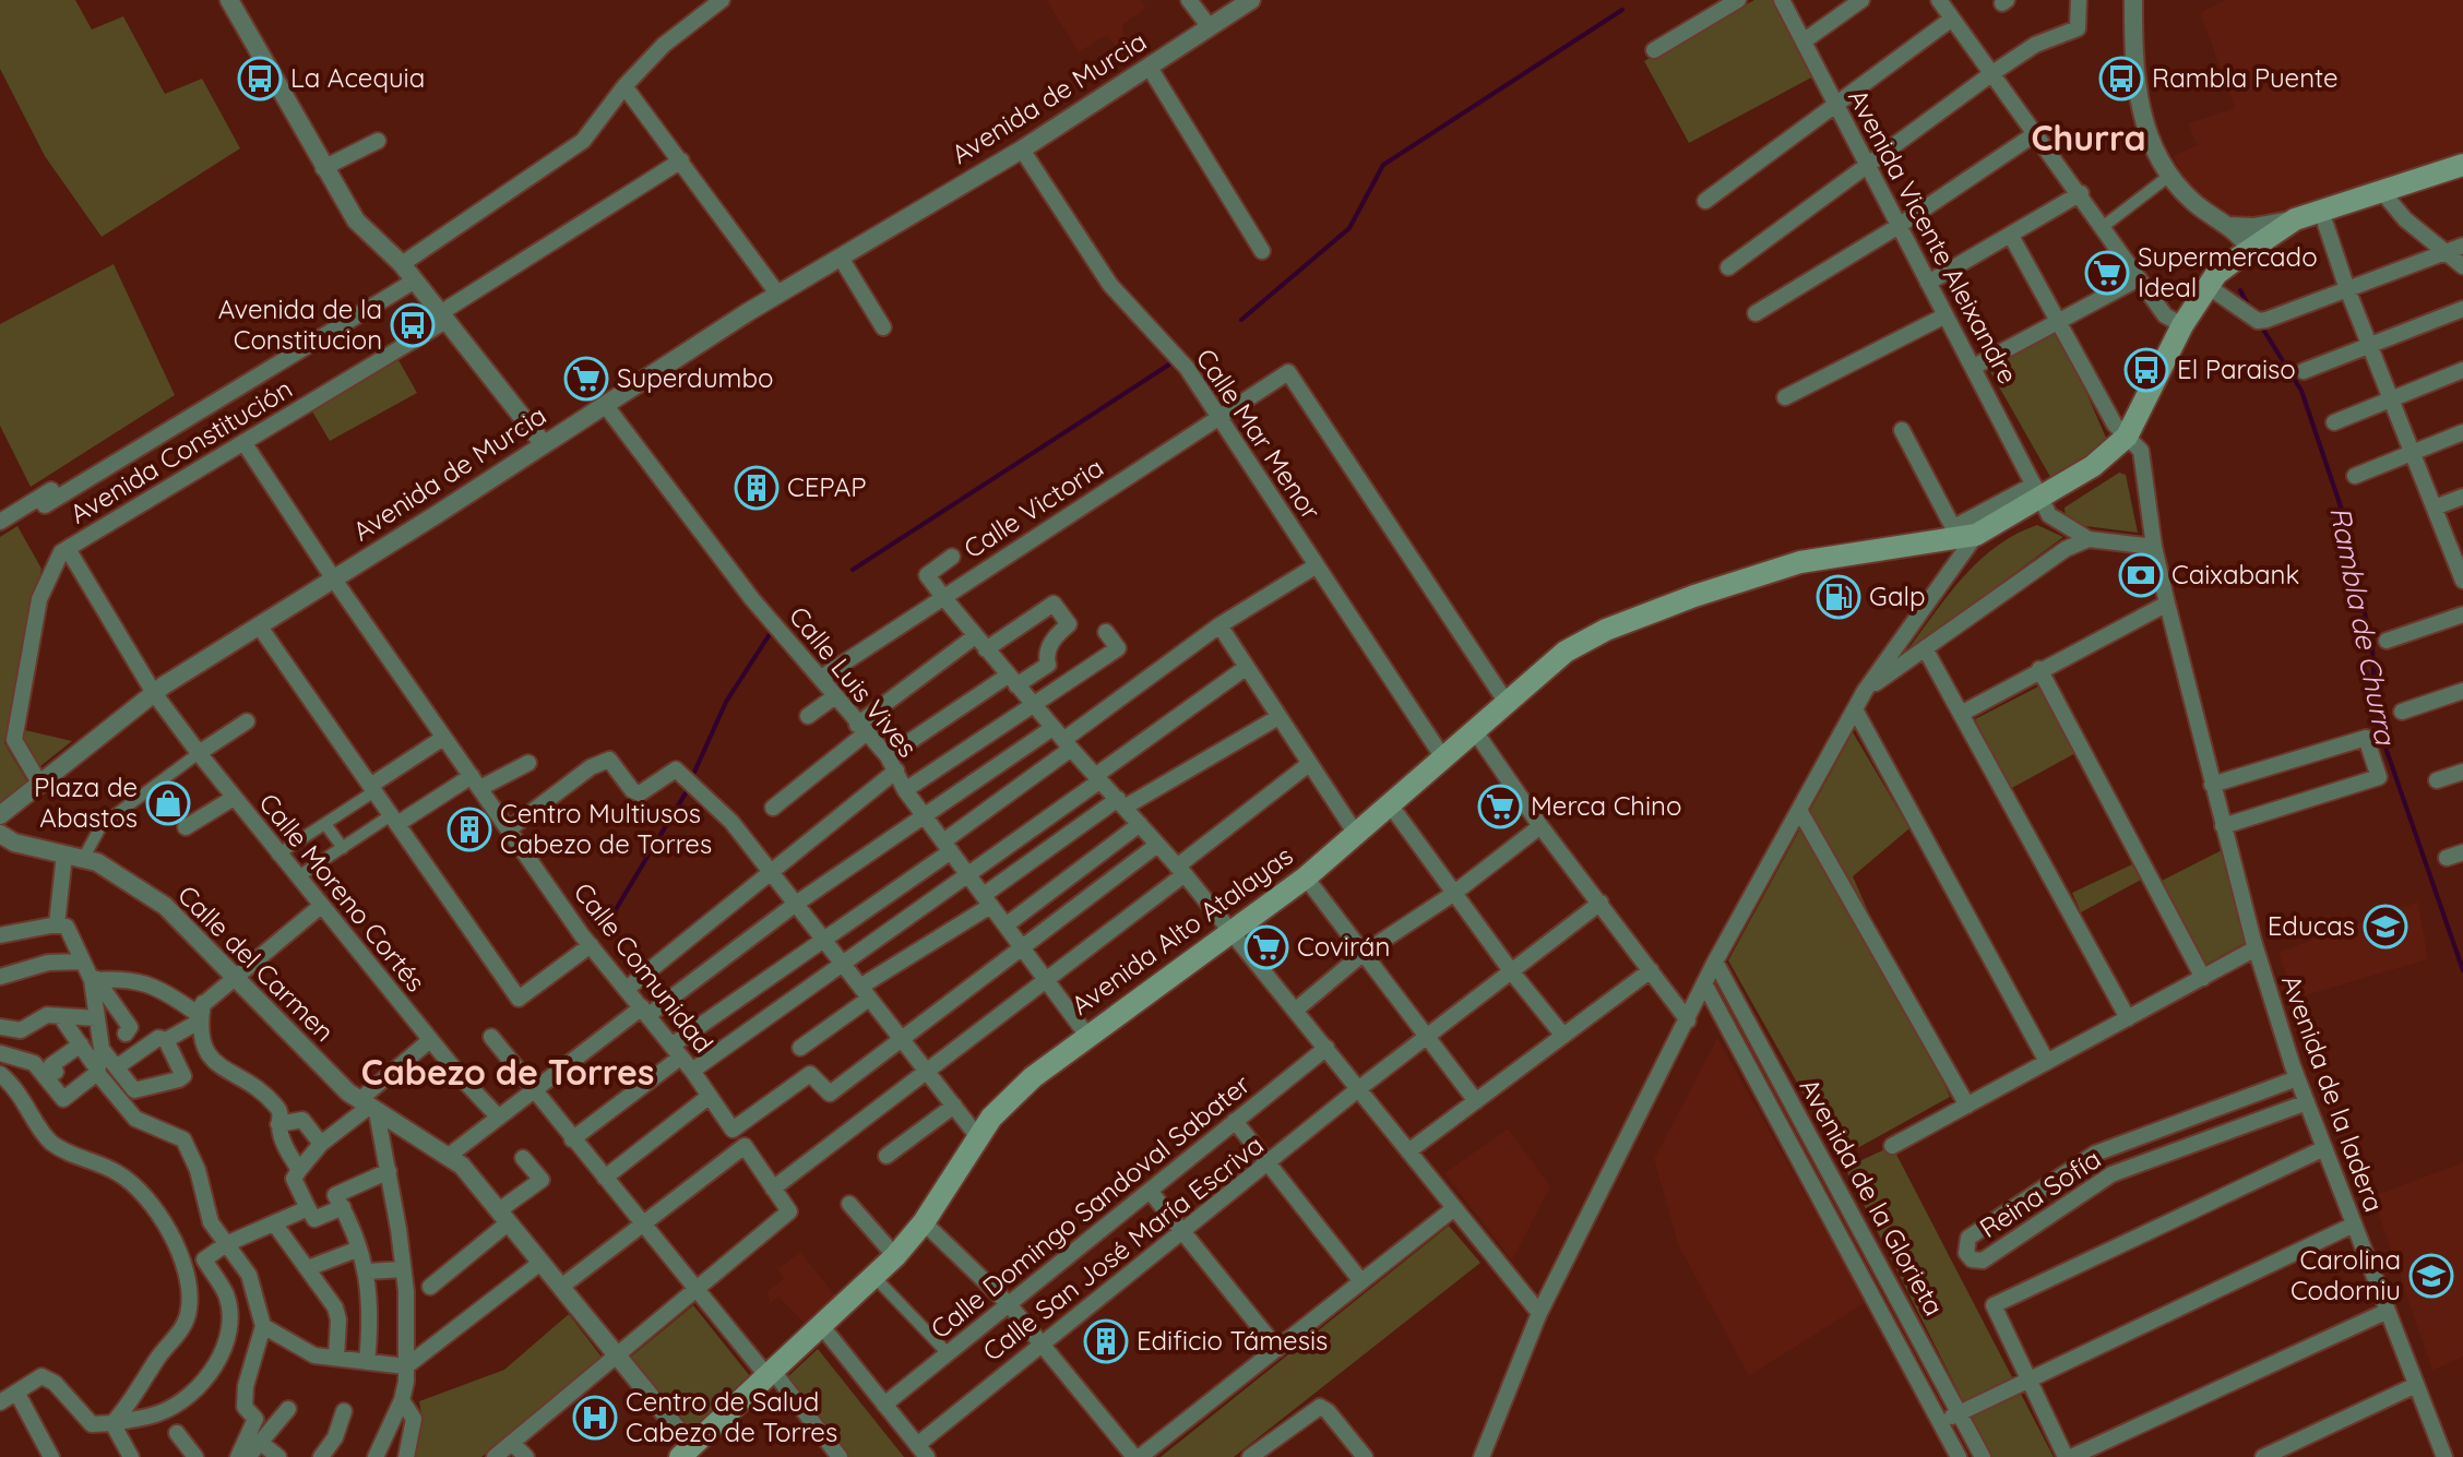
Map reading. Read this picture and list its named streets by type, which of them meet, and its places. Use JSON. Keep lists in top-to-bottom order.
{
  "streets": {
    "main road": ["Avenida Alto Atalayas"],
    "street": [
      "Avenida de Murcia",
      "Avenida Vicente Aleixandre",
      "Calle Mar Menor",
      "Avenida Constitución",
      "Calle Victoria",
      "Calle Luis Vives",
      "Calle Moreno Cortés",
      "Calle del Carmen",
      "Calle Comunidad",
      "Avenida de la ladera",
      "Reina Sofía",
      "Avenida de la Glorieta",
      "Calle Domingo Sandoval Sabater",
      "Calle San José María Escriva"
    ]
  },
  "crossings": [
    ["Avenida de Murcia", "Calle Mar Menor"],
    ["Avenida de Murcia", "Avenida Constitución"],
    ["Avenida de Murcia", "Calle Luis Vives"],
    ["Avenida de Murcia", "Calle Moreno Cortés"],
    ["Avenida de Murcia", "Calle Comunidad"],
    ["Calle Mar Menor", "Calle Victoria"],
    ["Calle Mar Menor", "Avenida Alto Atalayas"],
    ["Avenida Constitución", "Calle Moreno Cortés"],
    ["Avenida Constitución", "Calle Comunidad"],
    ["Calle Victoria", "Calle Luis Vives"],
    ["Calle Victoria", "Avenida Alto Atalayas"],
    ["Calle Luis Vives", "Avenida Alto Atalayas"],
    ["Avenida Alto Atalayas", "Calle del Carmen"],
    ["Avenida de la ladera", "Reina Sofía"]
  ],
  "districts": ["Churra", "Cabezo de Torres"],
  "water": ["Rambla de Churra"],
  "places": {
    "bus stop": [
      "La Acequia",
      "Rambla Puente",
      "Avenida de la Constitucion",
      "El Paraiso"
    ],
    "supermarket": [
      "Supermercado Ideal",
      "Superdumbo",
      "Merca Chino",
      "Covirán"
    ],
    "building": ["CEPAP", "Centro Multiusos Cabezo de Torres", "Edificio Támesis"],
    "bank": ["Caixabank"],
    "fuel station": ["Galp"],
    "shop": ["Plaza de Abastos"],
    "school or university": ["Educas", "Carolina Codorniu"],
    "hospital": ["Centro de Salud Cabezo de Torres"]
  }
}
